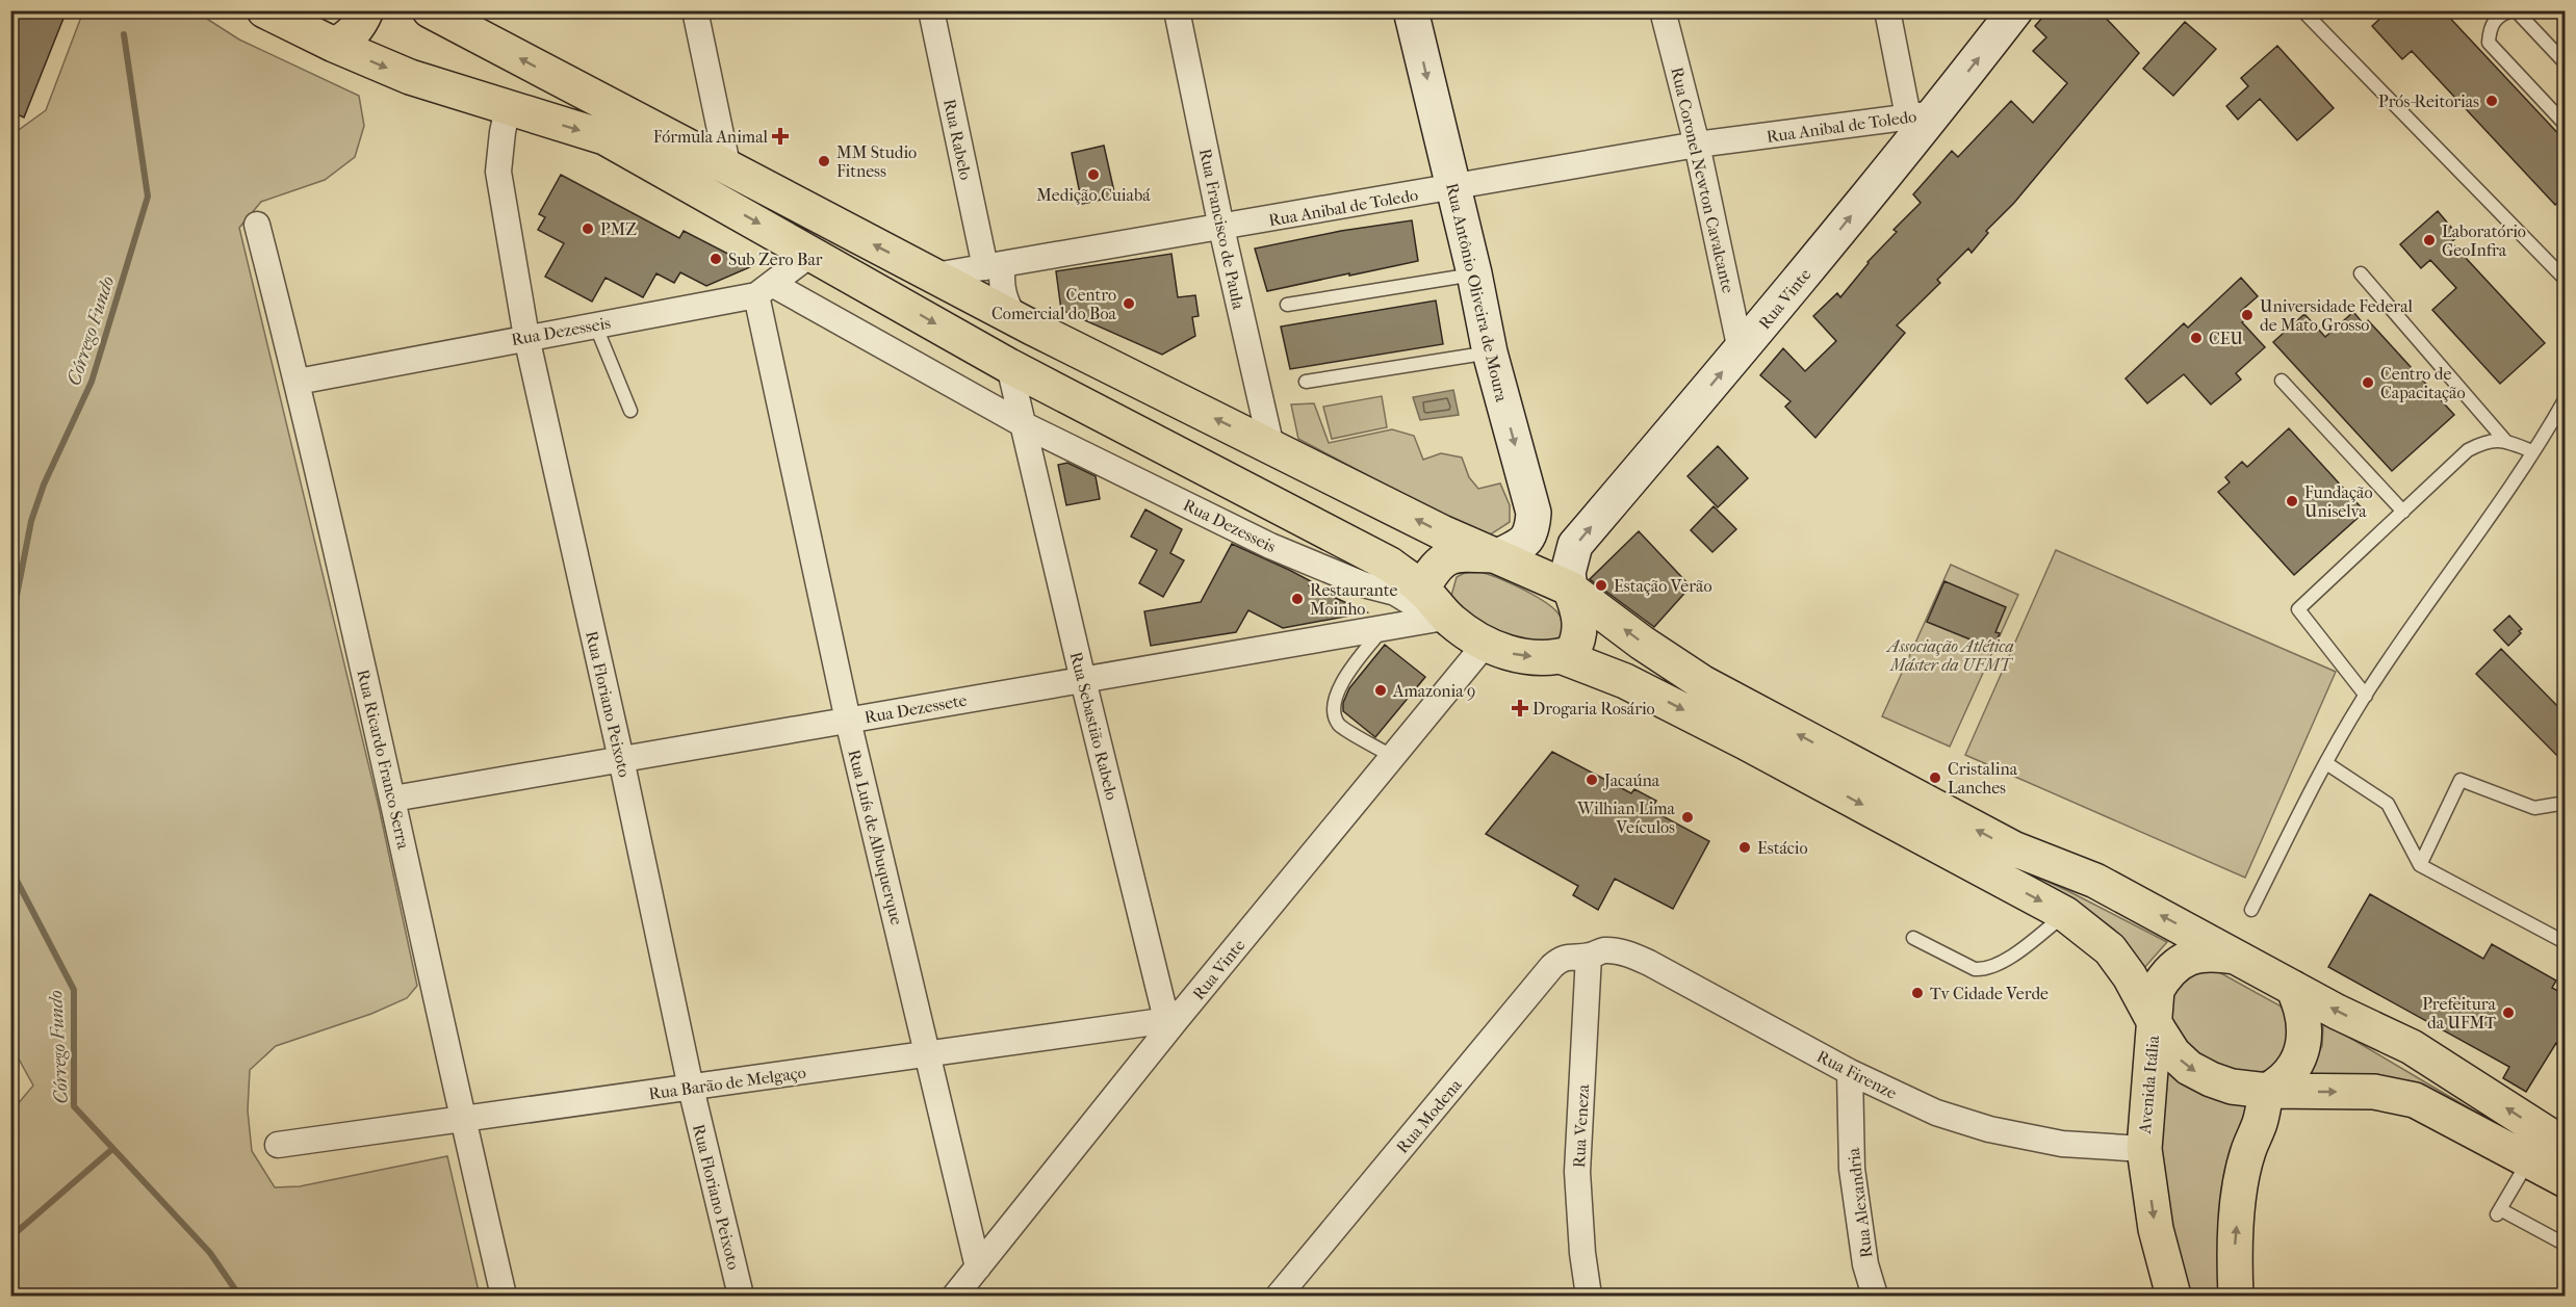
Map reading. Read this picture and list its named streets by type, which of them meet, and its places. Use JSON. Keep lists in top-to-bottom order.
{
  "streets": {
    "main road": ["Avenida Itália"],
    "street": [
      "Rua Anibal de Toledo",
      "Rua Rabelo",
      "Rua Coronel Newton Cavalcante",
      "Rua Francisco de Paula",
      "Rua Antônio Oliveira de Moura",
      "Rua Vinte",
      "Rua Dezesseis",
      "Rua Floriano Peixoto",
      "Rua Dezessete",
      "Rua Sebastião Rabelo",
      "Rua Ricardo Franco Serra",
      "Rua Luís de Albuquerque",
      "Rua Firenze",
      "Rua Barão de Melgaço",
      "Rua Modena",
      "Rua Veneza",
      "Rua Alexandria"
    ]
  },
  "crossings": [
    ["Rua Anibal de Toledo", "Rua Rabelo"],
    ["Rua Anibal de Toledo", "Rua Coronel Newton Cavalcante"],
    ["Rua Anibal de Toledo", "Rua Francisco de Paula"],
    ["Rua Anibal de Toledo", "Rua Antônio Oliveira de Moura"],
    ["Rua Anibal de Toledo", "Rua Vinte"],
    ["Rua Coronel Newton Cavalcante", "Rua Vinte"],
    ["Rua Vinte", "Rua Sebastião Rabelo"],
    ["Rua Vinte", "Rua Luís de Albuquerque"],
    ["Rua Vinte", "Rua Barão de Melgaço"],
    ["Rua Dezesseis", "Rua Floriano Peixoto"],
    ["Rua Dezesseis", "Rua Dezessete"],
    ["Rua Dezesseis", "Rua Sebastião Rabelo"],
    ["Rua Dezesseis", "Rua Ricardo Franco Serra"],
    ["Rua Dezesseis", "Rua Luís de Albuquerque"],
    ["Rua Floriano Peixoto", "Rua Dezessete"],
    ["Rua Floriano Peixoto", "Rua Barão de Melgaço"],
    ["Rua Dezessete", "Rua Sebastião Rabelo"],
    ["Rua Dezessete", "Rua Ricardo Franco Serra"],
    ["Rua Dezessete", "Rua Luís de Albuquerque"],
    ["Rua Sebastião Rabelo", "Rua Barão de Melgaço"],
    ["Rua Ricardo Franco Serra", "Rua Barão de Melgaço"],
    ["Rua Luís de Albuquerque", "Rua Barão de Melgaço"],
    ["Rua Firenze", "Avenida Itália"],
    ["Rua Firenze", "Rua Modena"],
    ["Rua Firenze", "Rua Veneza"],
    ["Rua Firenze", "Rua Alexandria"],
    ["Rua Modena", "Rua Veneza"]
  ],
  "one_way": ["Rua Antônio Oliveira de Moura", "Rua Vinte"],
  "water": ["Córrego Fundo"],
  "parks": ["Associação Atlética Máster da UFMT"],
  "places": {
    "other": [
      "Prós-Reitorias",
      "MM Studio Fitness",
      "Medição Cuiabá",
      "PMZ",
      "Laboratório GeoInfra",
      "Sub Zero Bar",
      "Centro Comercial do Boa",
      "Universidade Federal de Mato Grosso",
      "CEU",
      "Centro de Capacitação",
      "Fundação Uniselva",
      "Estação Verão",
      "Restaurante Moinho",
      "Amazonia 9",
      "Cristalina Lanches",
      "Jacaúna",
      "Wilhian Lima Veículos",
      "Estácio",
      "Tv Cidade Verde",
      "Prefeitura da UFMT"
    ],
    "health": ["Fórmula Animal", "Drogaria Rosário"]
  }
}
